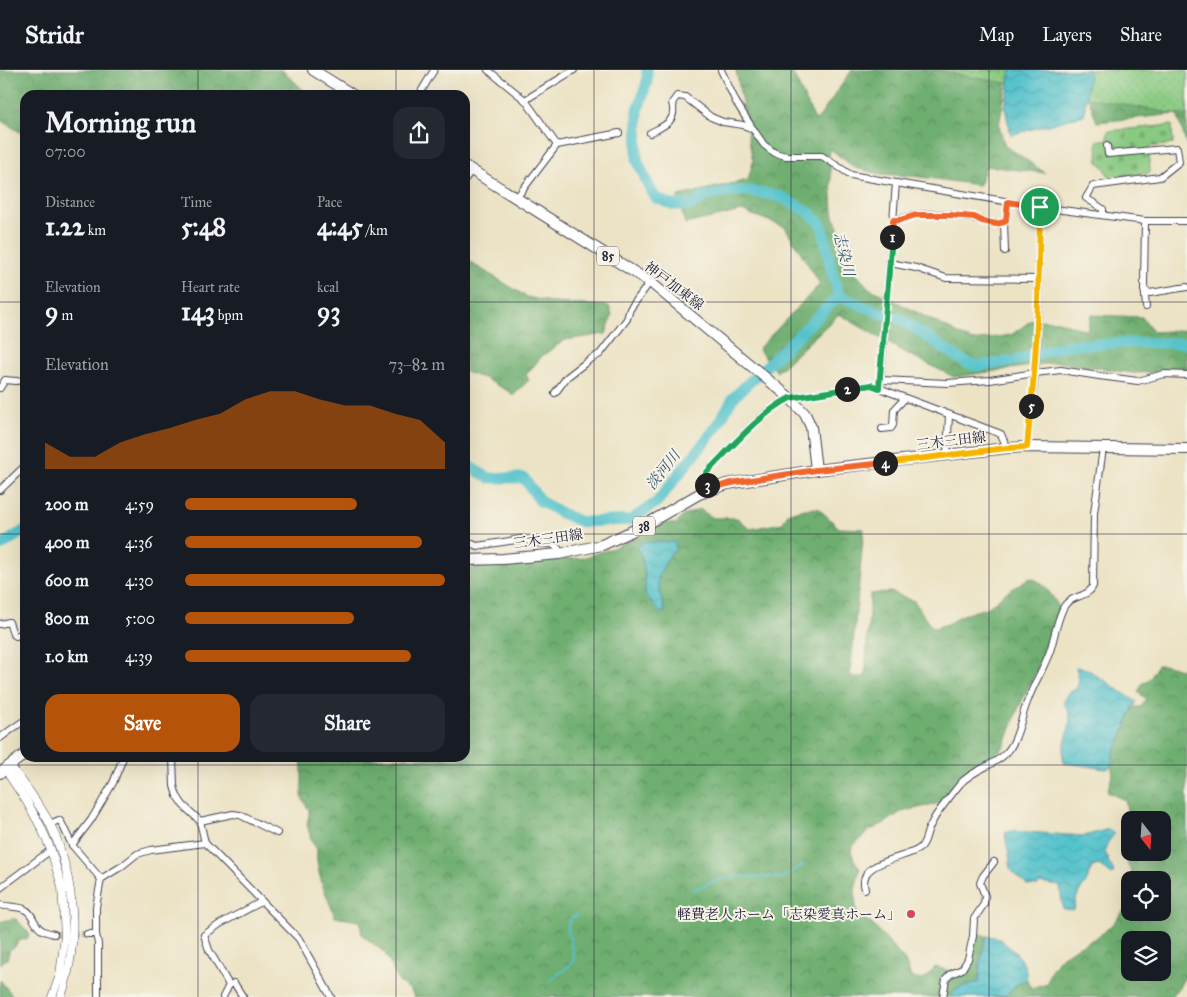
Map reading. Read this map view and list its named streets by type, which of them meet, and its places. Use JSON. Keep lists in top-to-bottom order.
{
  "streets": {
    "main road": [
      "85",
      "神戸加東線",
      "三木三田線",
      "38"
    ]
  },
  "crossings": [
    ["神戸加東線", "三木三田線"]
  ],
  "water": ["志染川", "淡河川"],
  "places": ["軽費老人ホーム「志染愛真ホーム」"],
  "north": "bottom",
  "page": {
    "header": "Stridr",
    "nav": ["Map", "Layers", "Share"],
    "heading": ["Morning run", "07:00"],
    "stats": [
      ["Distance", "1.22 km"],
      ["Time", "5:48"],
      ["Pace", "4:45 /km"],
      ["Elevation", "9 m"],
      ["Heart rate", "143 bpm"],
      ["kcal", "93"]
    ],
    "pins": [
      "1",
      "2",
      "5",
      "4",
      "3"
    ],
    "chart": ["Elevation", "73–82 m"],
    "list": [
      {
        "name": "200 m",
        "note": "4:59"
      },
      {
        "name": "400 m",
        "note": "4:36"
      },
      {
        "name": "600 m",
        "note": "4:30"
      },
      {
        "name": "800 m",
        "note": "5:00"
      },
      {
        "name": "1.0 km",
        "note": "4:39"
      }
    ],
    "buttons": ["Save", "Share"]
  }
}
